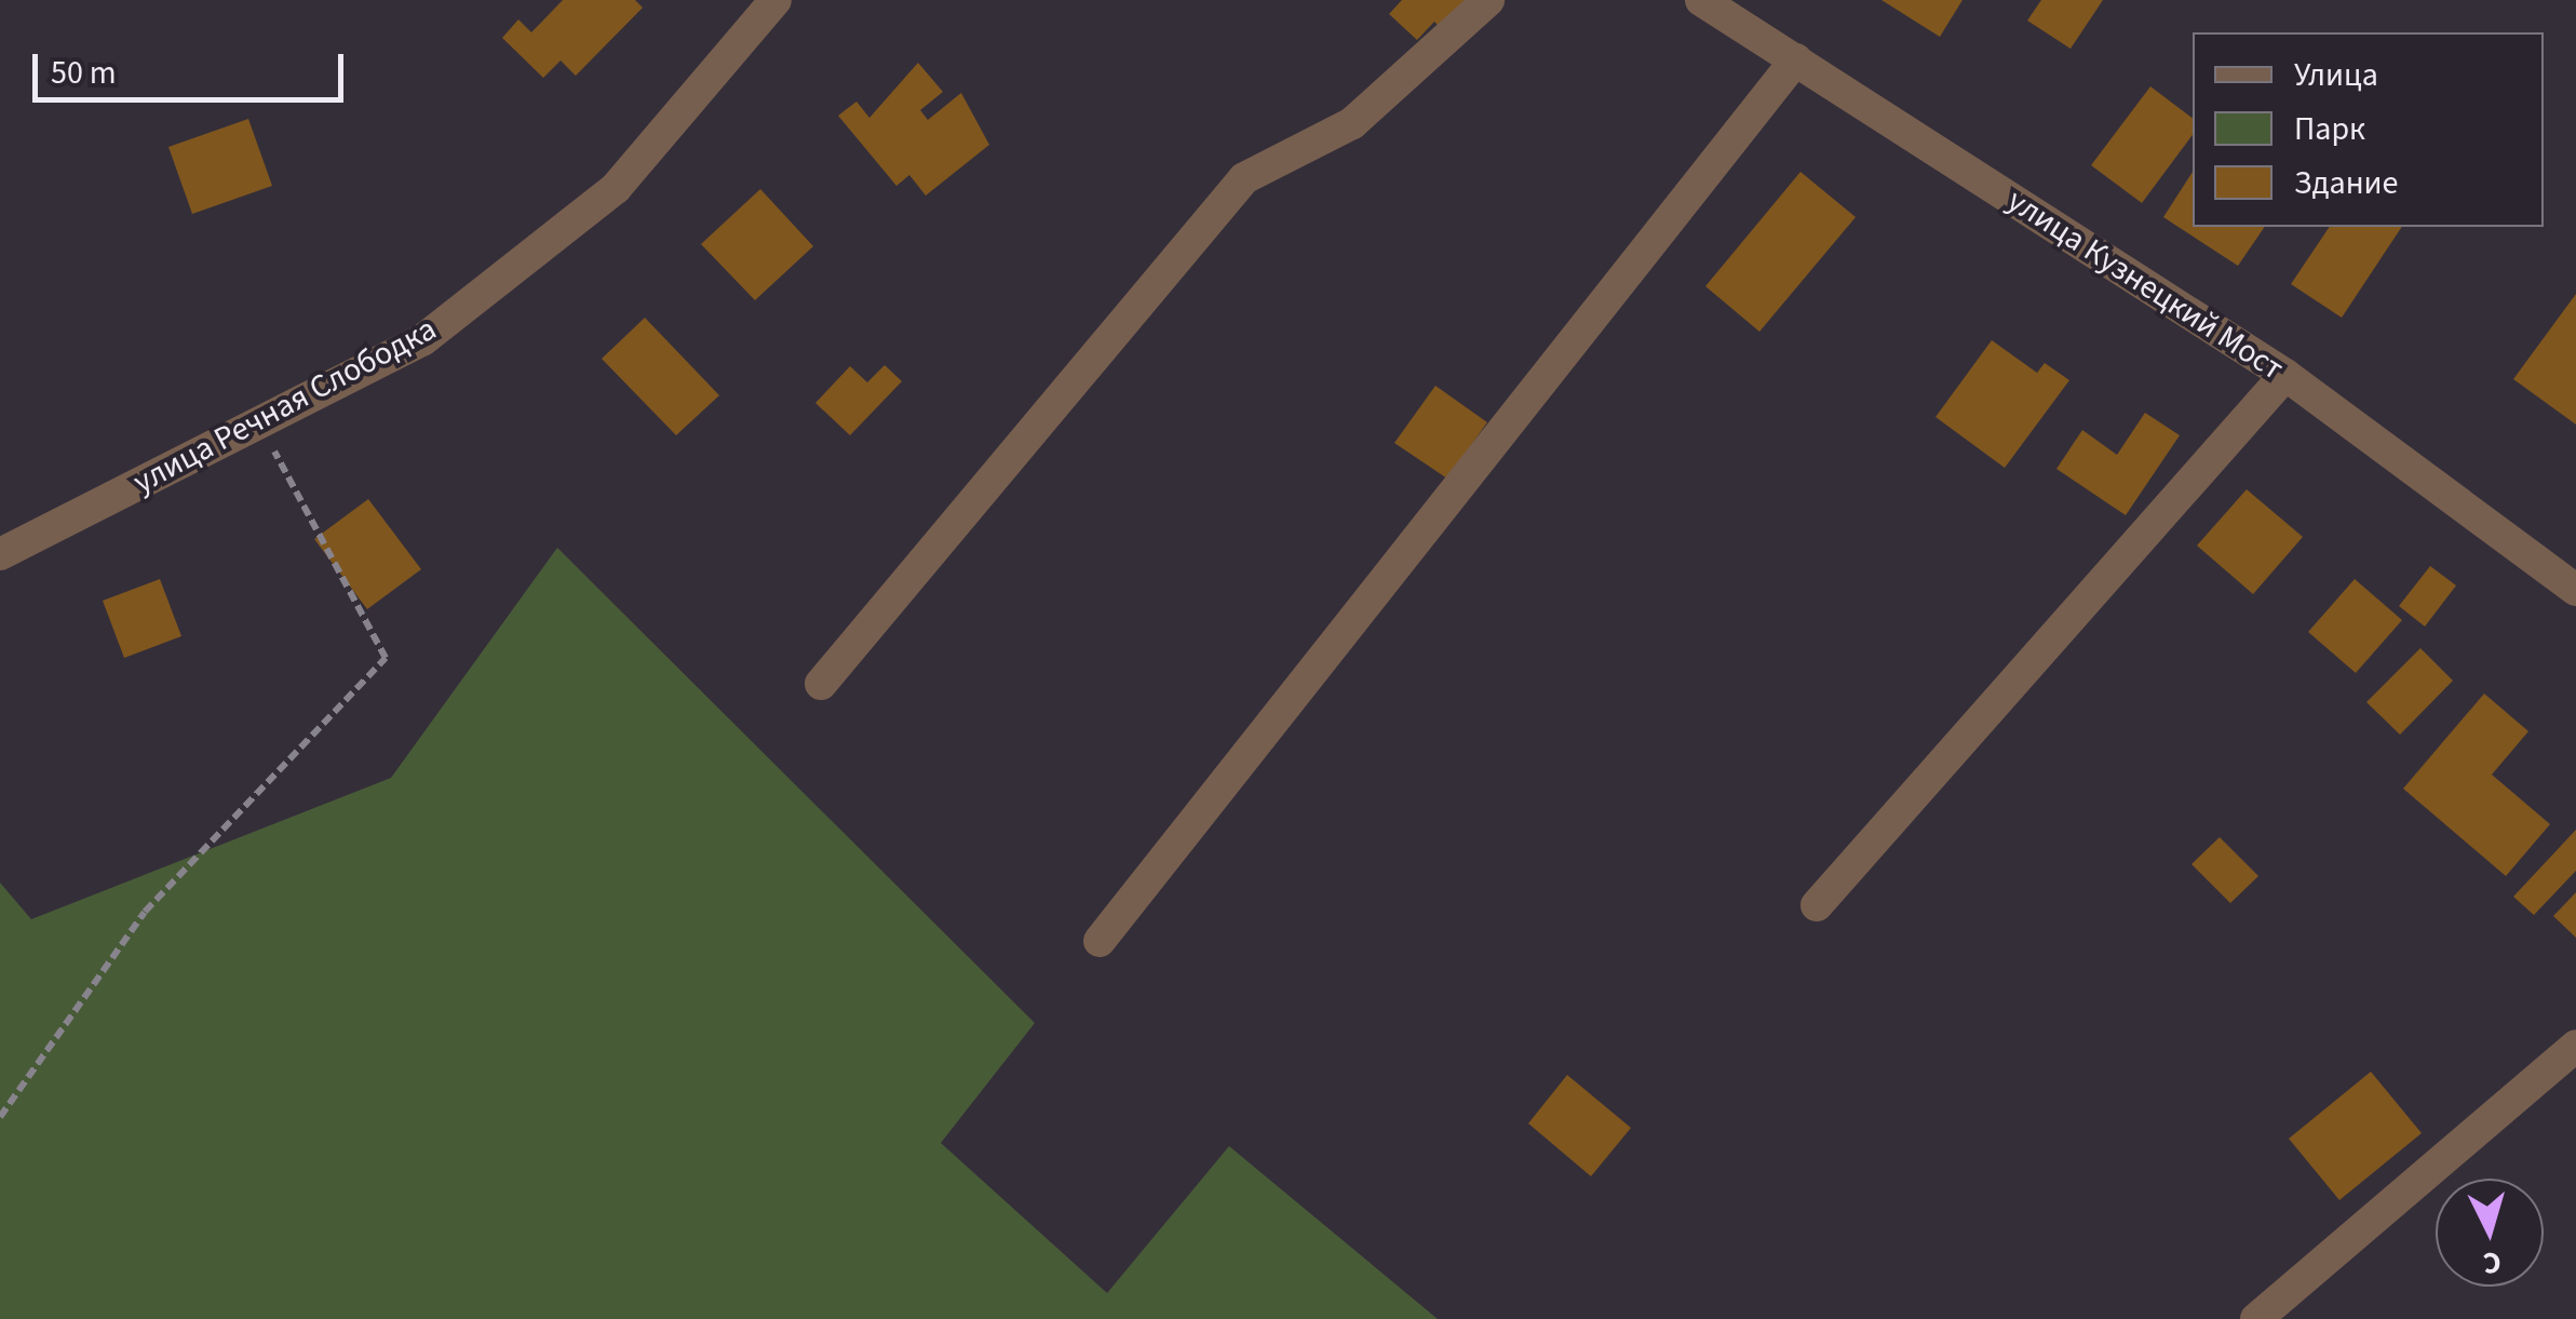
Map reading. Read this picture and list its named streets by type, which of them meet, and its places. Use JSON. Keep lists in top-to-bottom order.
{
  "streets": {
    "street": ["улица Кузнецкий Мост", "улица Речная Слободка"]
  },
  "legend": ["Улица", "Парк", "Здание"],
  "scale_bar": "50 m",
  "north": "bottom"
}
